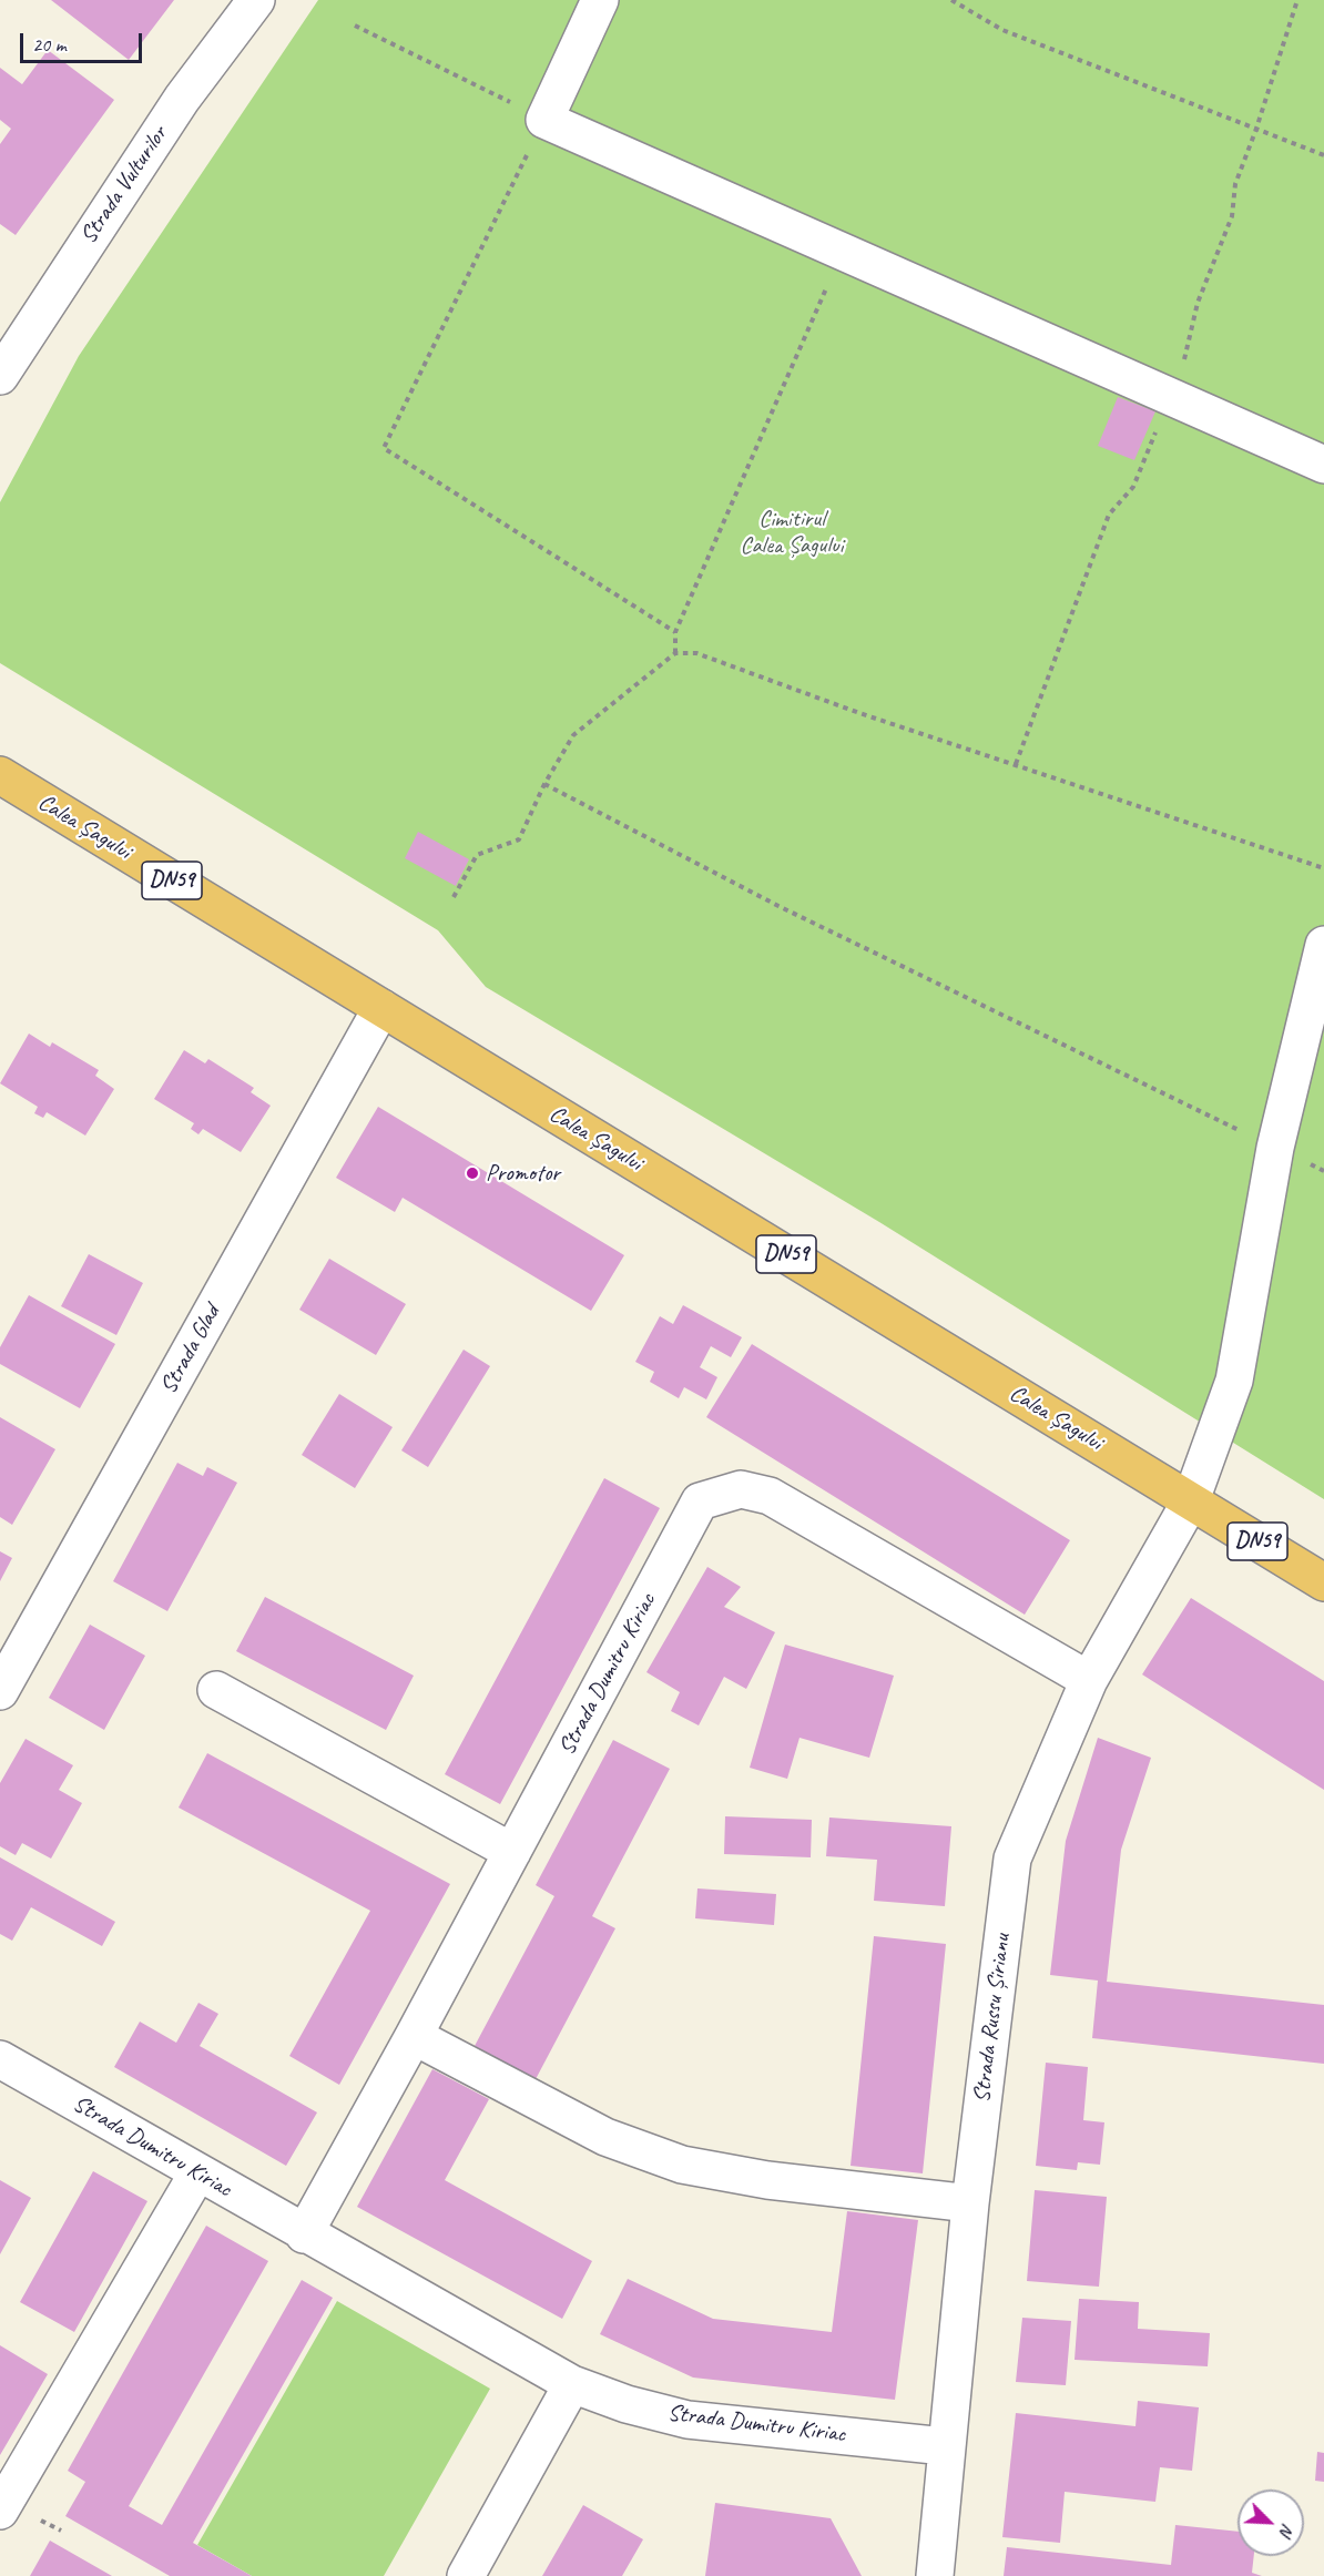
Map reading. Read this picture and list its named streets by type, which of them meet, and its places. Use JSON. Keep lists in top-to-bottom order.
{
  "streets": {
    "main road": ["Calea Șagului", "DN59"],
    "street": [
      "Strada Vulturilor",
      "Strada Glad",
      "Strada Dumitru Kiriac",
      "Strada Russu Șirianu"
    ]
  },
  "crossings": [
    ["Calea Șagului", "DN59"],
    ["Calea Șagului", "Strada Glad"],
    ["Calea Șagului", "Strada Russu Șirianu"],
    ["DN59", "Strada Russu Șirianu"],
    ["Strada Dumitru Kiriac", "Strada Russu Șirianu"]
  ],
  "parks": ["Cimitirul Calea Șagului"],
  "places": ["Promotor"],
  "scale_bar": "20 m",
  "north": "bottom right"
}
